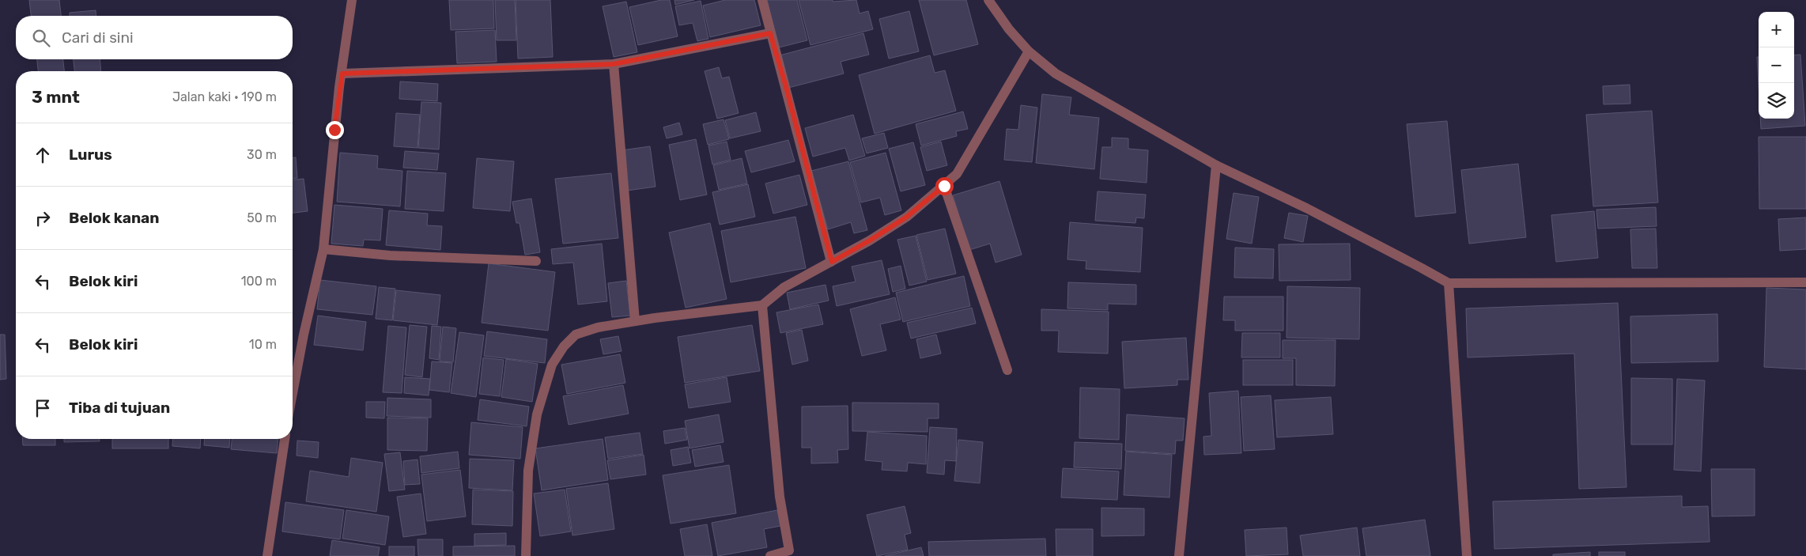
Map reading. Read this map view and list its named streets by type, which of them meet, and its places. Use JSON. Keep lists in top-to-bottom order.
{
  "page": {
    "map_buttons": ["+", "−"],
    "search": "Cari di sini",
    "heading": ["3 mnt", "Jalan kaki · 190 m"],
    "list": [
      ["Lurus", "30 m"],
      ["Belok kanan", "50 m"],
      ["Belok kiri", "100 m"],
      ["Belok kiri", "10 m"],
      "Tiba di tujuan"
    ]
  }
}
